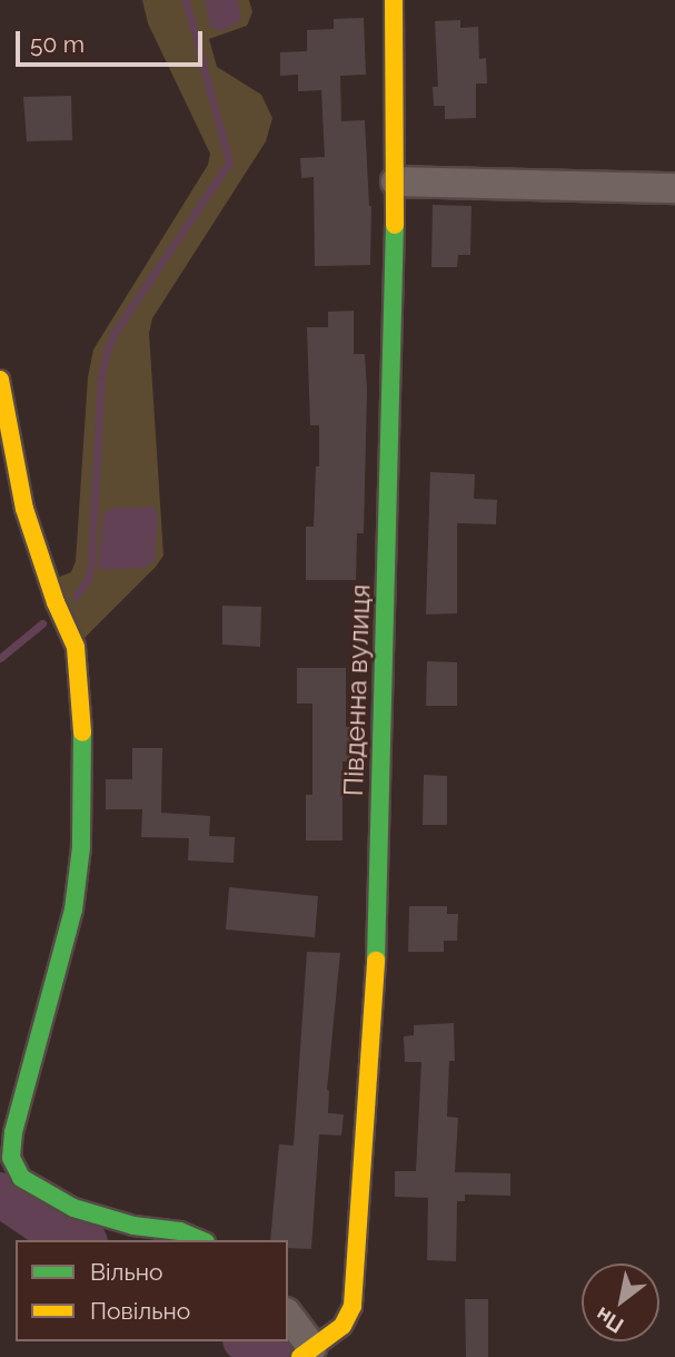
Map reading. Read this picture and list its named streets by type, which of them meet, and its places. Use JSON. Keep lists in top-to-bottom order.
{
  "streets": {
    "street": ["Південна вулиця"]
  },
  "legend": ["Вільно", "Повільно"],
  "scale_bar": "50 m",
  "north": "bottom left"
}
